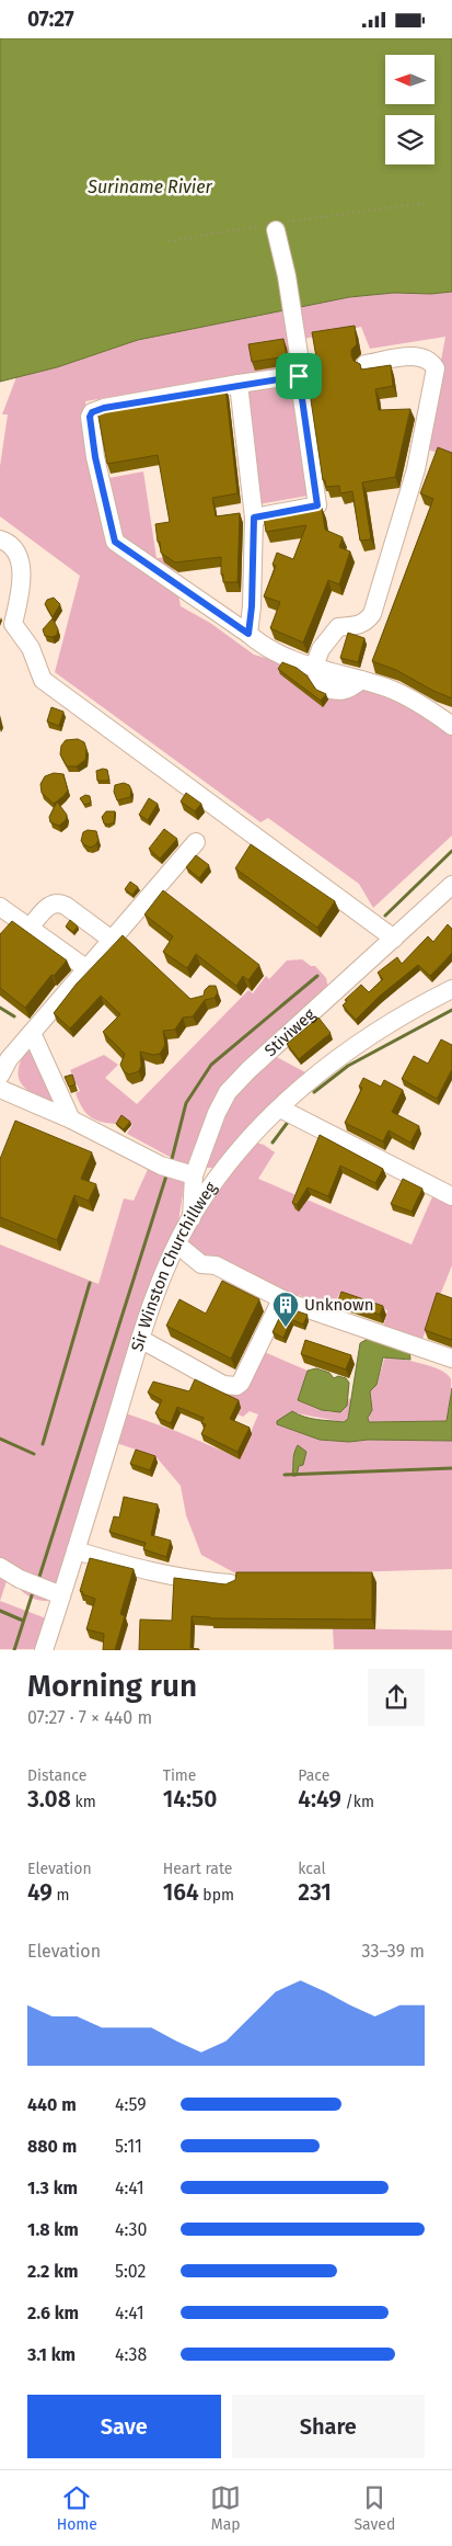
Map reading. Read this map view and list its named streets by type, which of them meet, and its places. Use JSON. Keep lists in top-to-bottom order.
{
  "streets": {
    "street": ["Stiviweg", "Sir Winston Churchillweg"]
  },
  "crossings": [
    ["Stiviweg", "Sir Winston Churchillweg"]
  ],
  "water": ["Suriname Rivier"],
  "places": {
    "building": ["Unknown"]
  },
  "north": "left",
  "page": {
    "status": "07:27",
    "heading": ["Morning run", "07:27 · 7 × 440 m"],
    "stats": [
      ["Distance", "3.08 km"],
      ["Time", "14:50"],
      ["Pace", "4:49 /km"],
      ["Elevation", "49 m"],
      ["Heart rate", "164 bpm"],
      ["kcal", "231"]
    ],
    "chart": ["Elevation", "33–39 m"],
    "list": [
      {
        "name": "440 m",
        "note": "4:59"
      },
      {
        "name": "880 m",
        "note": "5:11"
      },
      {
        "name": "1.3 km",
        "note": "4:41"
      },
      {
        "name": "1.8 km",
        "note": "4:30"
      },
      {
        "name": "2.2 km",
        "note": "5:02"
      },
      {
        "name": "2.6 km",
        "note": "4:41"
      },
      {
        "name": "3.1 km",
        "note": "4:38"
      }
    ],
    "buttons": ["Save", "Share"],
    "tabs": ["Home", "Map", "Saved"]
  }
}
